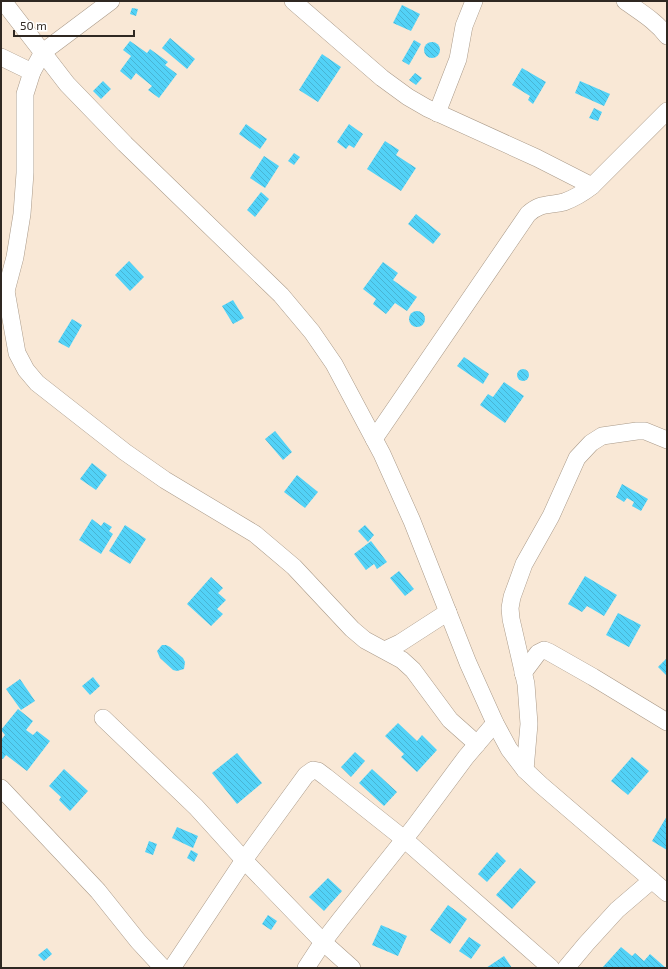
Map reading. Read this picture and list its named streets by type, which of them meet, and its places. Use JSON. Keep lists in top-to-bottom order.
{
  "scale_bar": "50 m"
}
